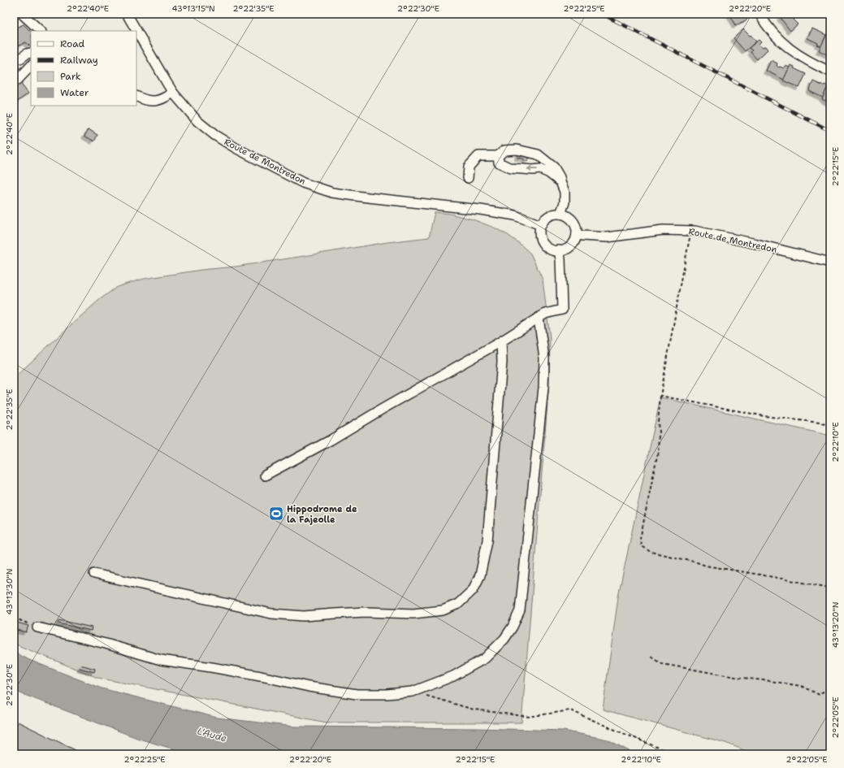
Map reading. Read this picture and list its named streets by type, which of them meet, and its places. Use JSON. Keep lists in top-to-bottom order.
{
  "streets": {
    "street": ["Route de Montredon"]
  },
  "water": ["L'Aude"],
  "places": {
    "sports": ["Hippodrome de la Fajeolle"]
  },
  "legend": [
    "Road",
    "Railway",
    "Park",
    "Water"
  ],
  "coordinates": [
    "2°22'40\"E",
    "43°13'15\"N",
    "2°22'35\"E",
    "2°22'30\"E",
    "2°22'25\"E",
    "2°22'20\"E",
    "2°22'15\"E",
    "2°22'10\"E",
    "43°13'30\"N",
    "43°13'20\"N",
    "2°22'05\"E"
  ]
}
